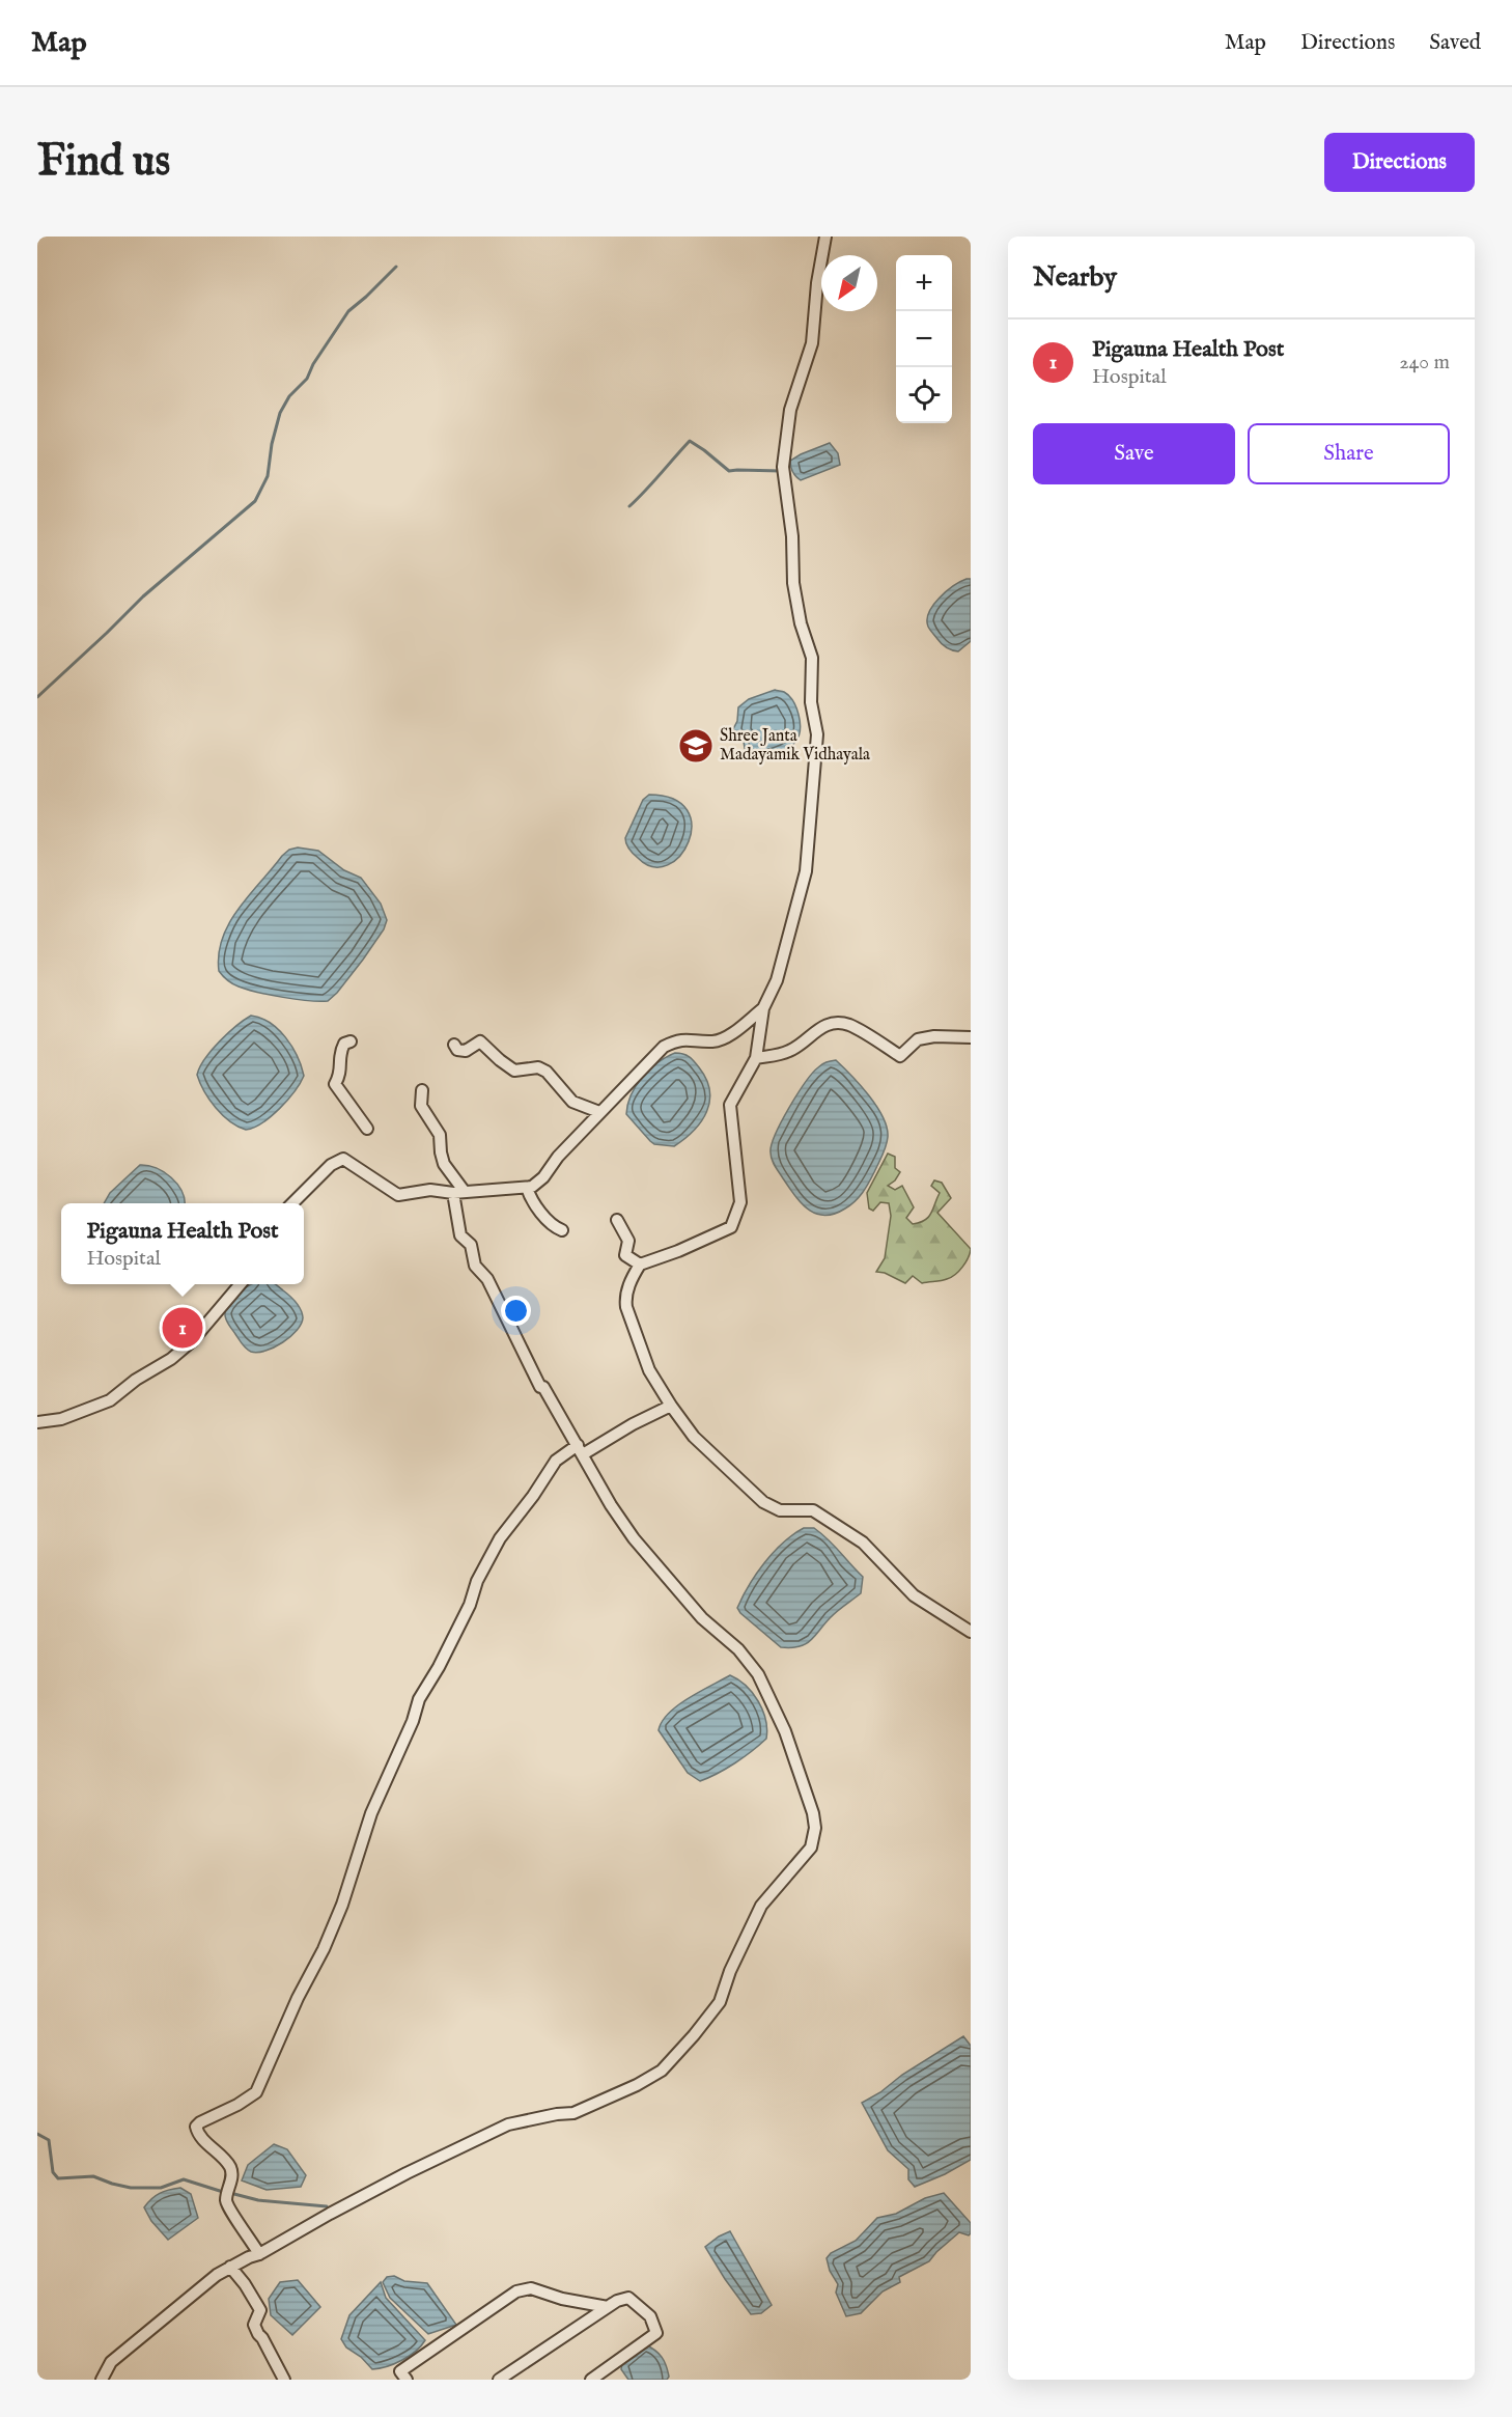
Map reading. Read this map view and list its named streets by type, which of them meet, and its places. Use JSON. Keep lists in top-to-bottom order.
{
  "places": {
    "school or university": ["Shree Janta Madayamik Vidhayala"]
  },
  "north": "bottom left",
  "page": {
    "header": "Map",
    "nav": ["Map", "Directions", "Saved"],
    "buttons": [
      "Directions",
      ["Save", "Share"]
    ],
    "title": "Find us",
    "heading": "Nearby",
    "map_buttons": ["+", "−"],
    "list": [
      {
        "mark": "1",
        "name": "Pigauna Health Post",
        "note": "Hospital",
        "value": "240 m"
      }
    ],
    "popup": ["Pigauna Health Post", "Hospital"],
    "pins": "1"
  }
}
